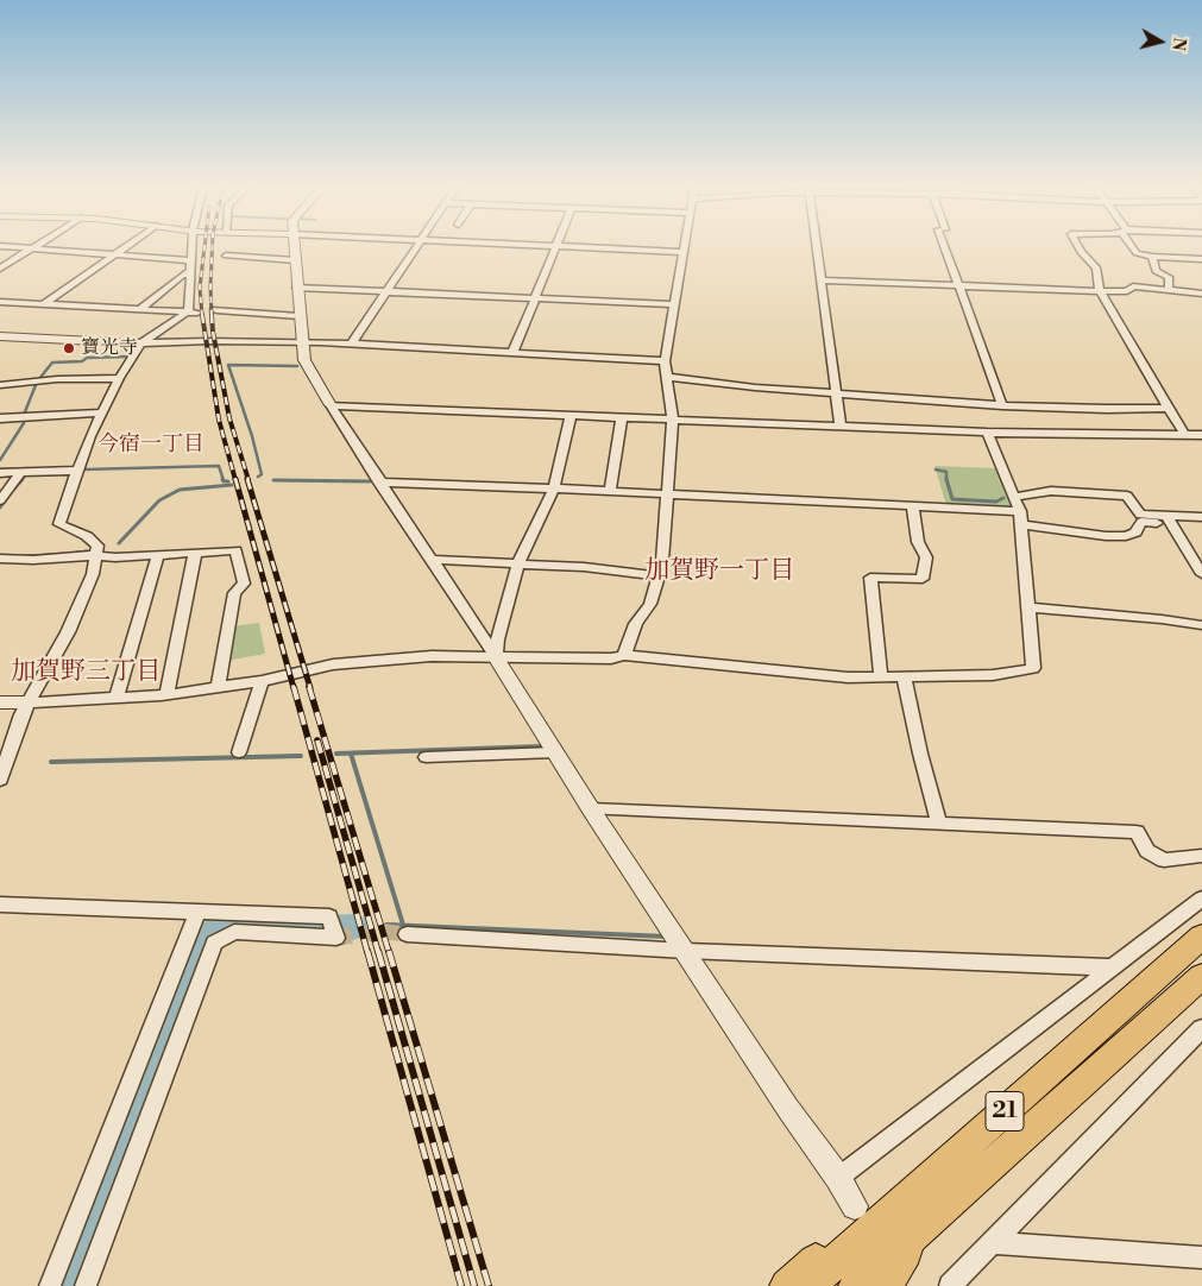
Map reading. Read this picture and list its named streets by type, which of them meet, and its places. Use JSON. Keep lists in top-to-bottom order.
{
  "streets": {
    "highway": ["21"]
  },
  "districts": ["今宿一丁目", "加賀野一丁目", "加賀野三丁目"],
  "places": ["寶光寺"],
  "north": "right"
}
